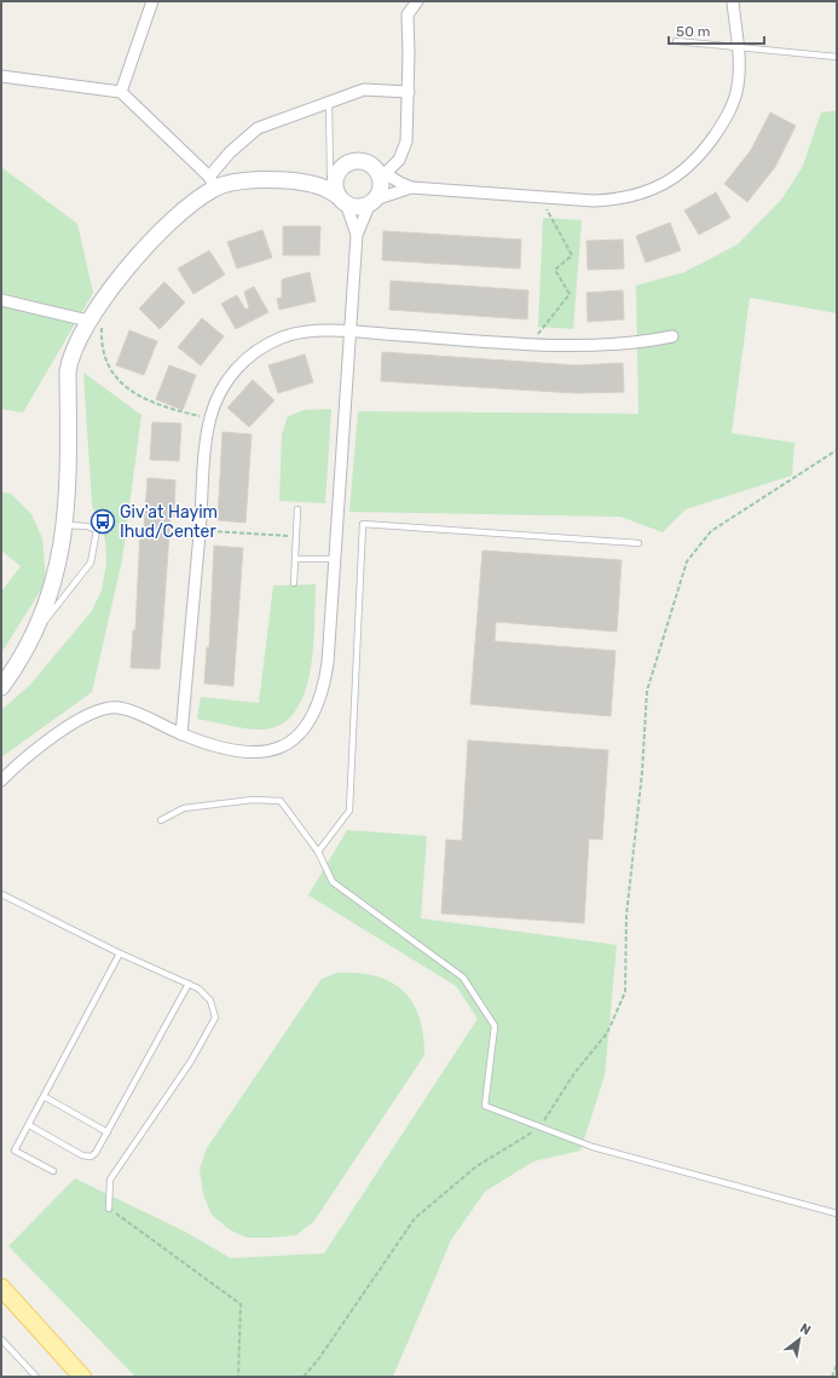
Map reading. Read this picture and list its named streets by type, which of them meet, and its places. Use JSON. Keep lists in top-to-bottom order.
{
  "places": {
    "bus stop": ["Giv'at Hayim Ihud/Center"]
  },
  "scale_bar": "50 m",
  "north": "top right"
}
